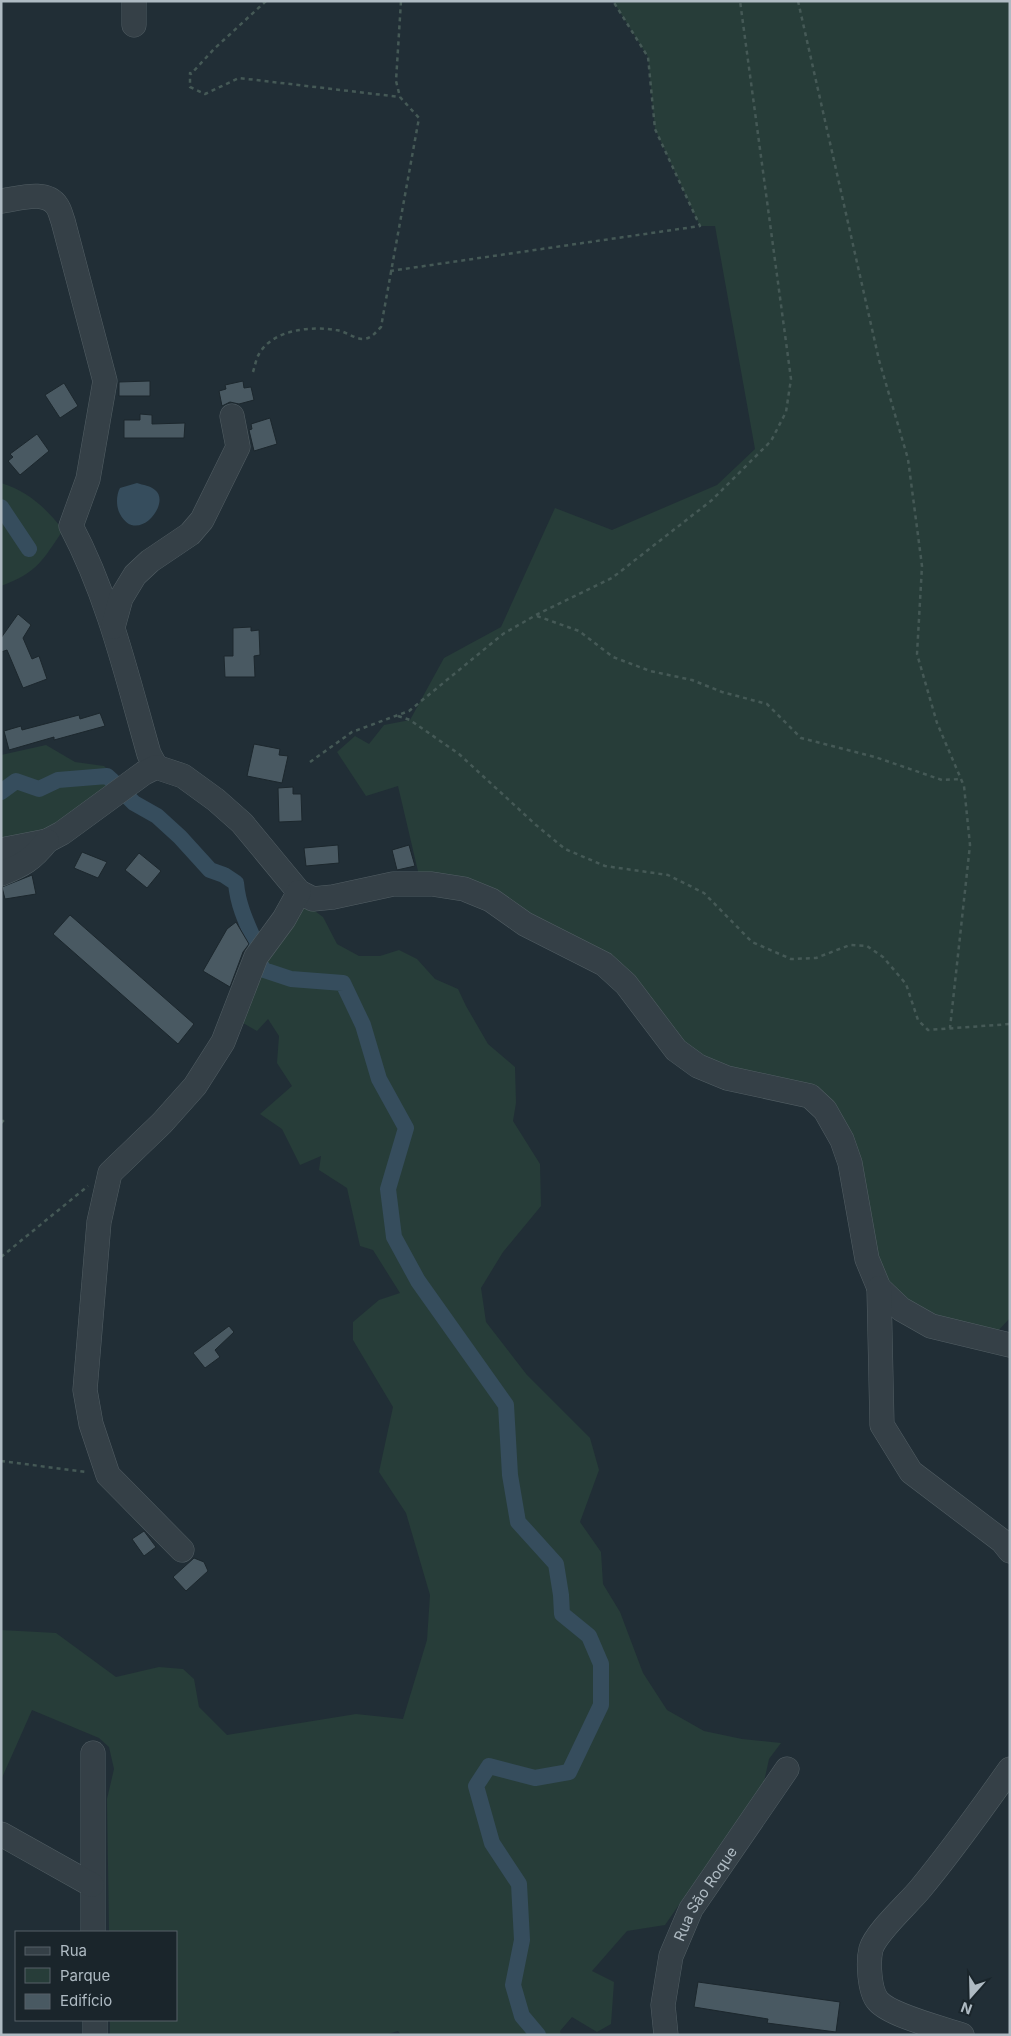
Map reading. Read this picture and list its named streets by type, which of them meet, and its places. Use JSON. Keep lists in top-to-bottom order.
{
  "streets": {
    "street": ["Rua São Roque"]
  },
  "legend": ["Rua", "Parque", "Edifício"],
  "north": "bottom"
}
